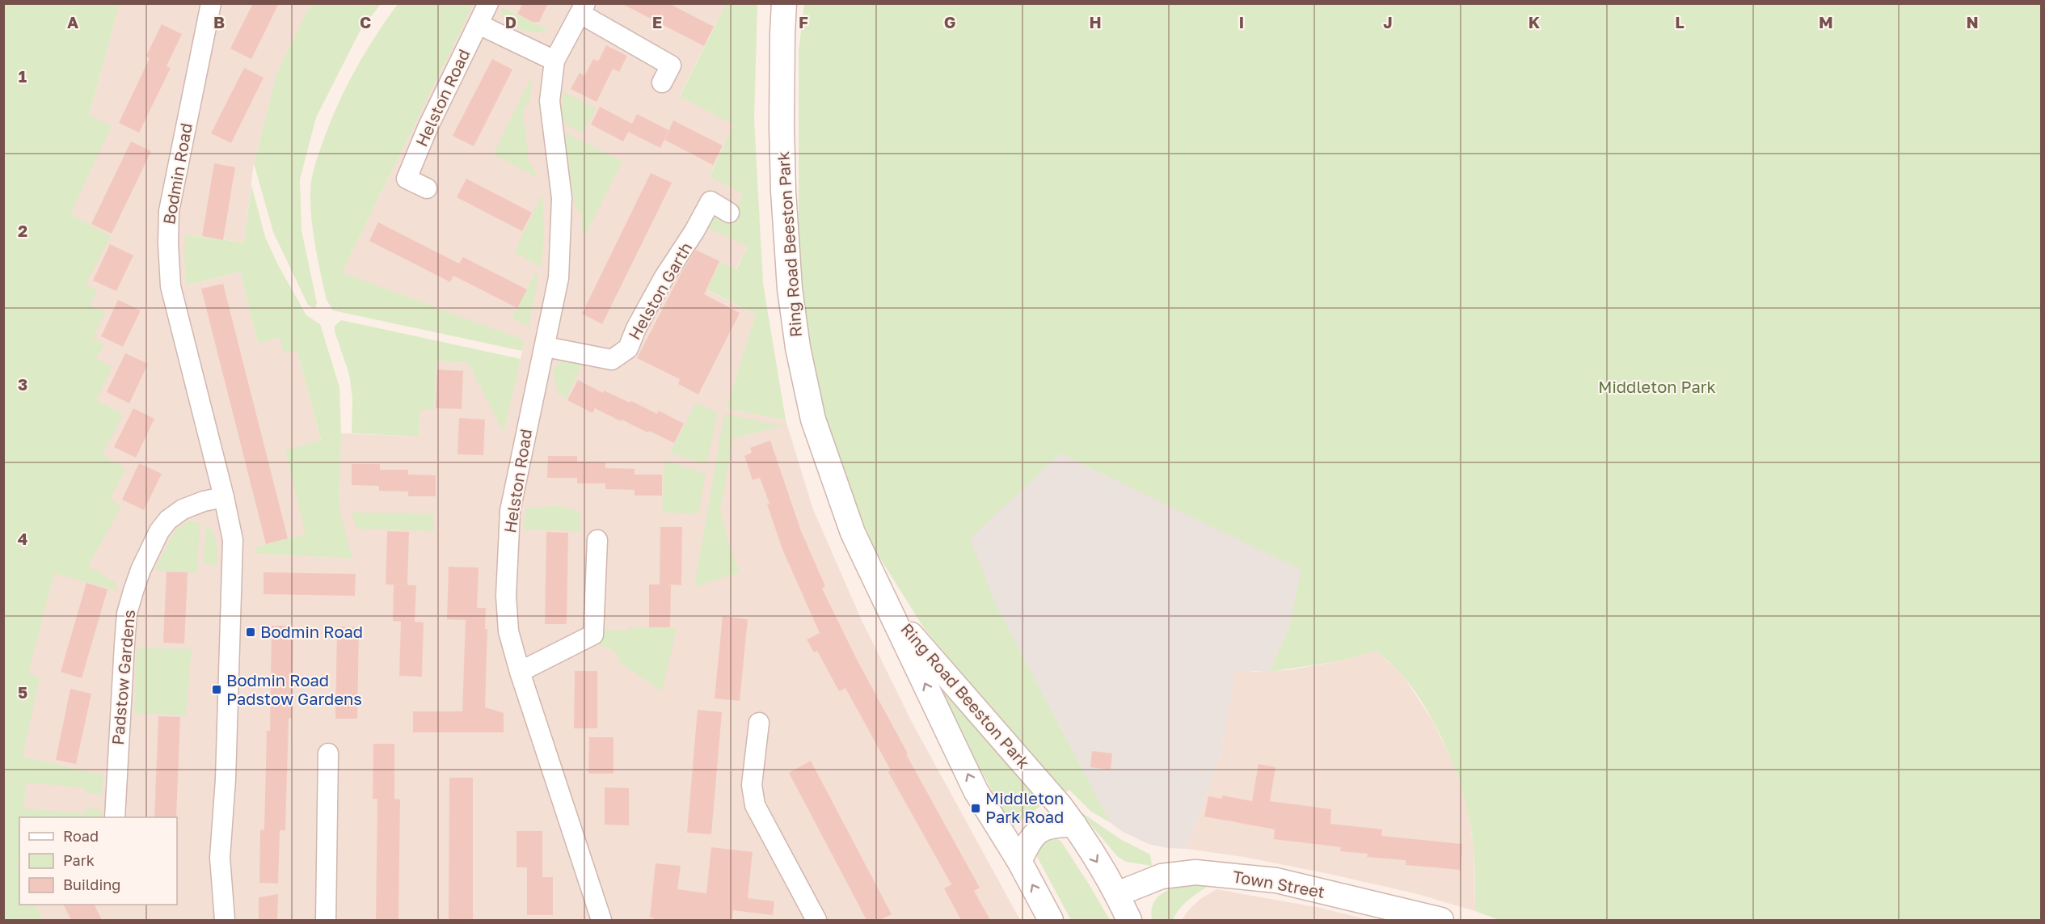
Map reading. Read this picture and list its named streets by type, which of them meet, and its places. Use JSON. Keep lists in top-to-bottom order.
{
  "streets": {
    "street": [
      "Helston Road",
      "Bodmin Road",
      "Ring Road Beeston Park",
      "Helston Garth",
      "Padstow Gardens",
      "Town Street"
    ]
  },
  "crossings": [
    ["Helston Road", "Helston Garth"],
    ["Bodmin Road", "Padstow Gardens"],
    ["Ring Road Beeston Park", "Town Street"]
  ],
  "parks": ["Middleton Park"],
  "places": {
    "transit": ["Bodmin Road", "Bodmin Road Padstow Gardens", "Middleton Park Road"]
  },
  "legend": ["Road", "Park", "Building"],
  "grid": {
    "columns": [
      "A",
      "B",
      "C",
      "D",
      "E",
      "F",
      "G",
      "H",
      "I",
      "J",
      "K",
      "L",
      "M",
      "N"
    ],
    "rows": [
      "1",
      "2",
      "3",
      "4",
      "5"
    ]
  }
}
